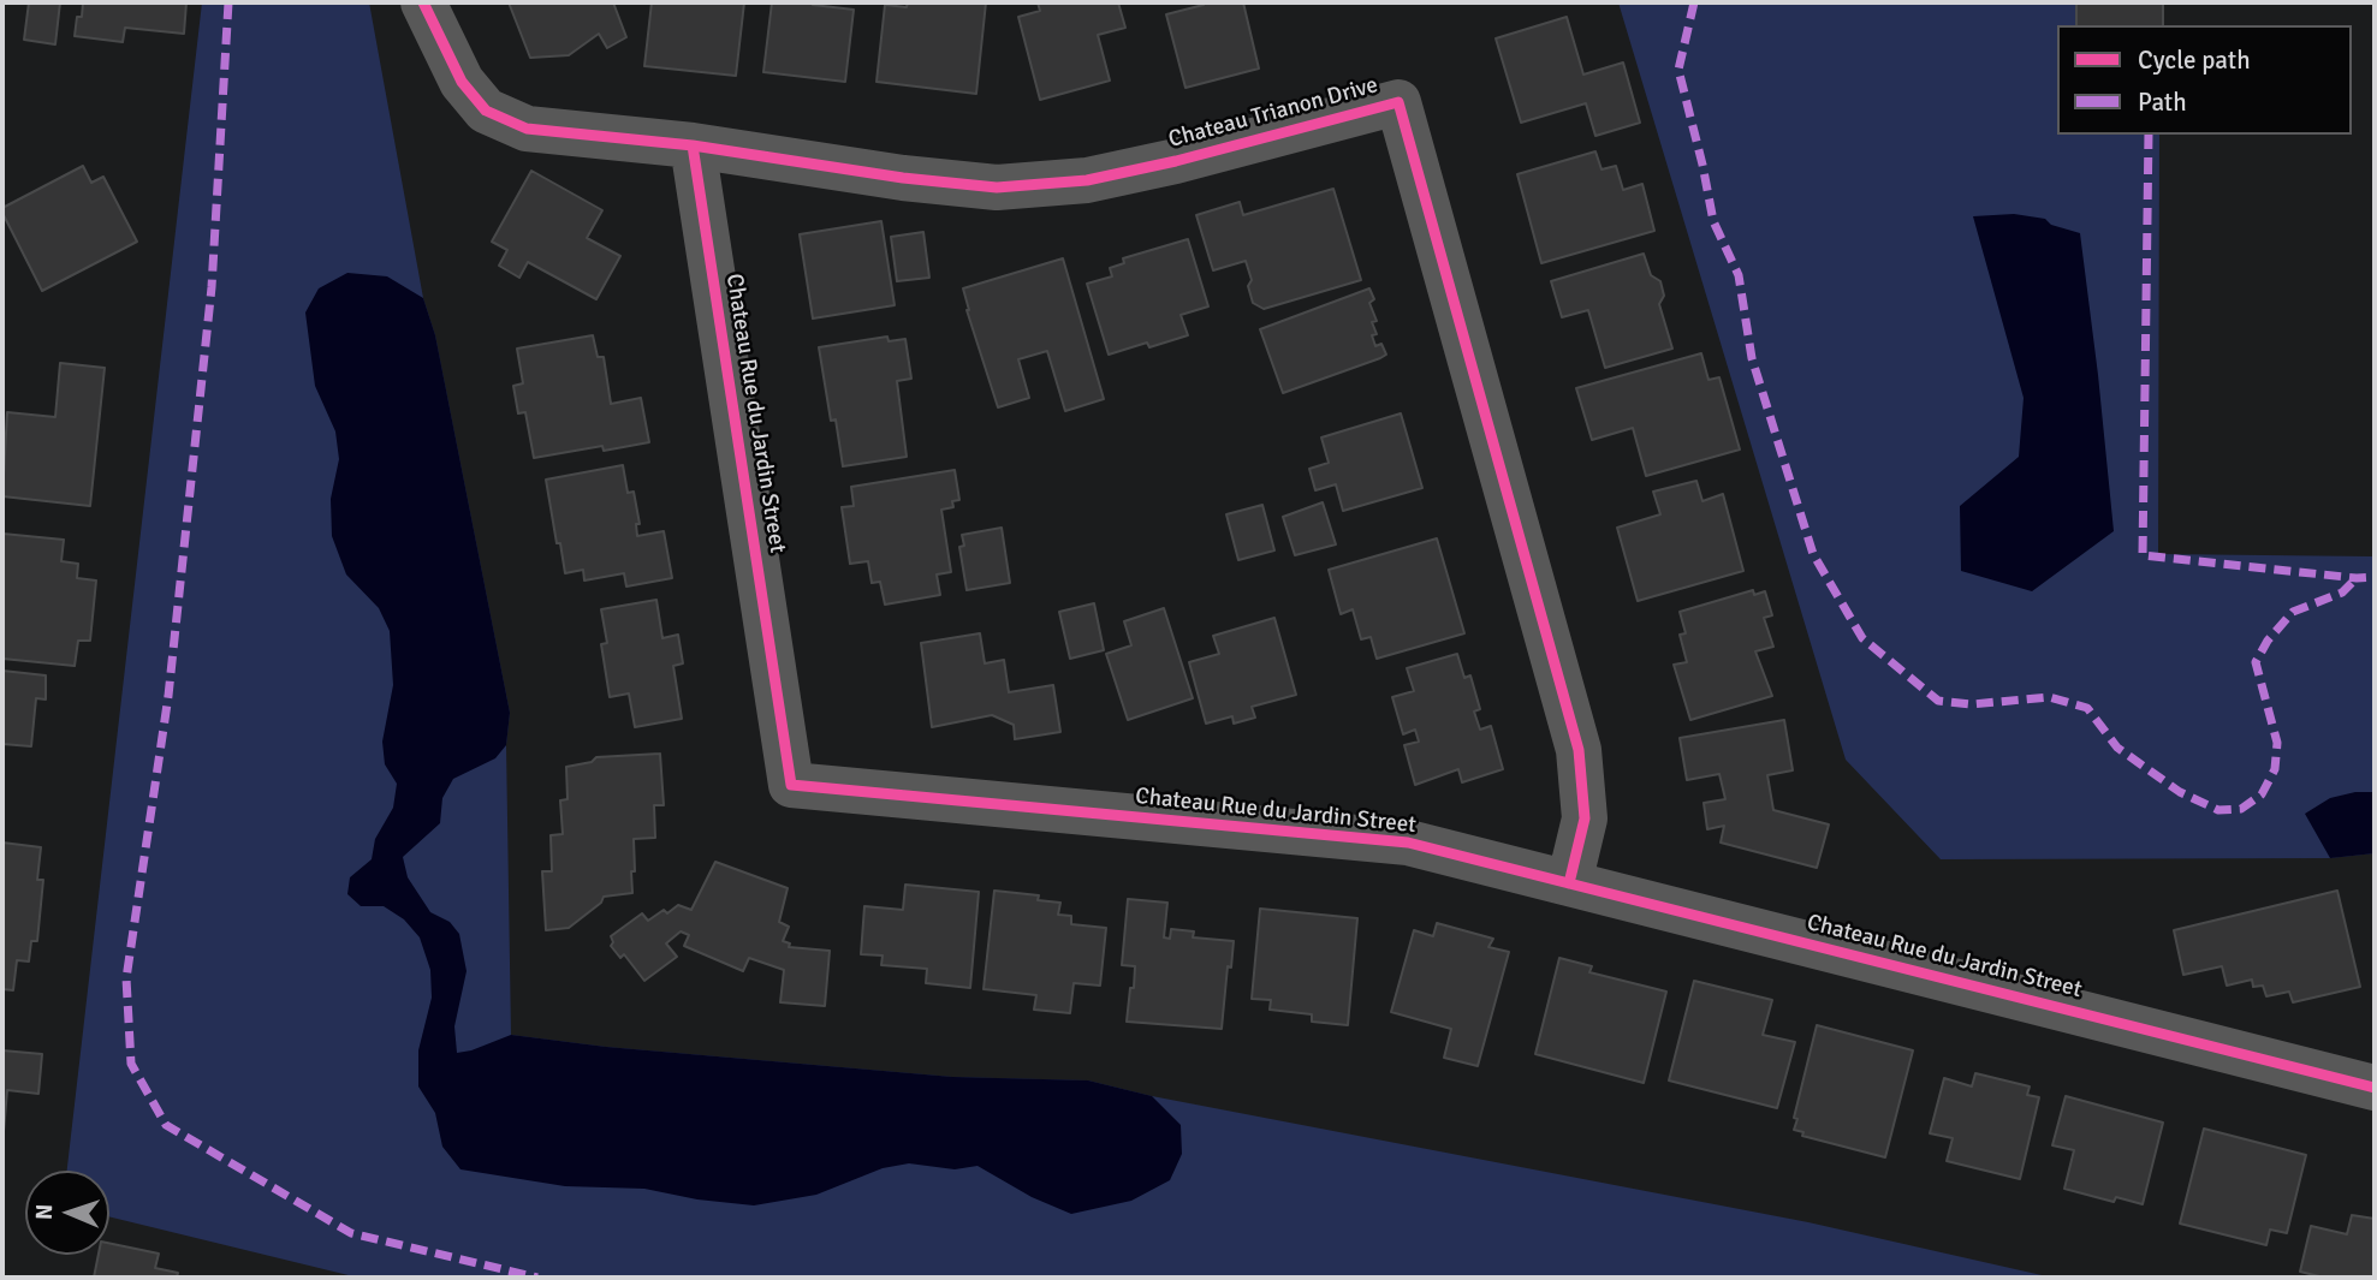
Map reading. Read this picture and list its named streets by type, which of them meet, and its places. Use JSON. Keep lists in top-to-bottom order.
{
  "streets": {
    "street": ["Chateau Trianon Drive", "Chateau Rue du Jardin Street"]
  },
  "crossings": [
    ["Chateau Trianon Drive", "Chateau Rue du Jardin Street"]
  ],
  "legend": ["Cycle path", "Path"],
  "north": "left"
}
